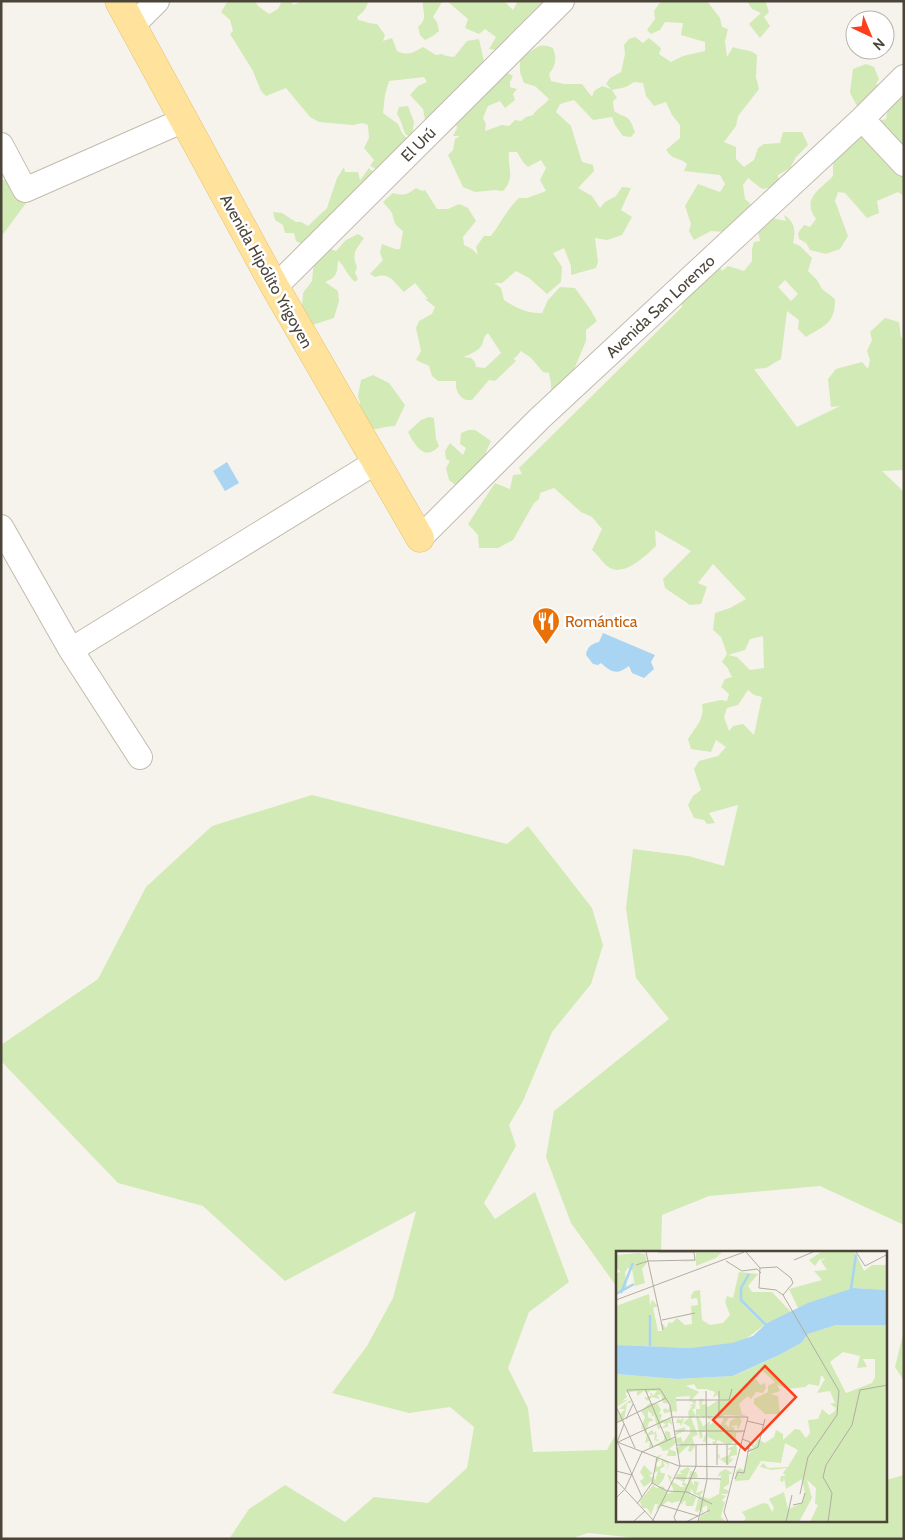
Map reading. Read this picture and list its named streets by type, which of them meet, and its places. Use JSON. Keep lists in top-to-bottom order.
{
  "streets": {
    "main road": ["Avenida Hipólito Yrigoyen"],
    "street": ["El Urú", "Avenida San Lorenzo"]
  },
  "crossings": [
    ["El Urú", "Avenida Hipólito Yrigoyen"],
    ["Avenida Hipólito Yrigoyen", "Avenida San Lorenzo"]
  ],
  "places": {
    "restaurant": ["Romántica"]
  },
  "north": "bottom right"
}
